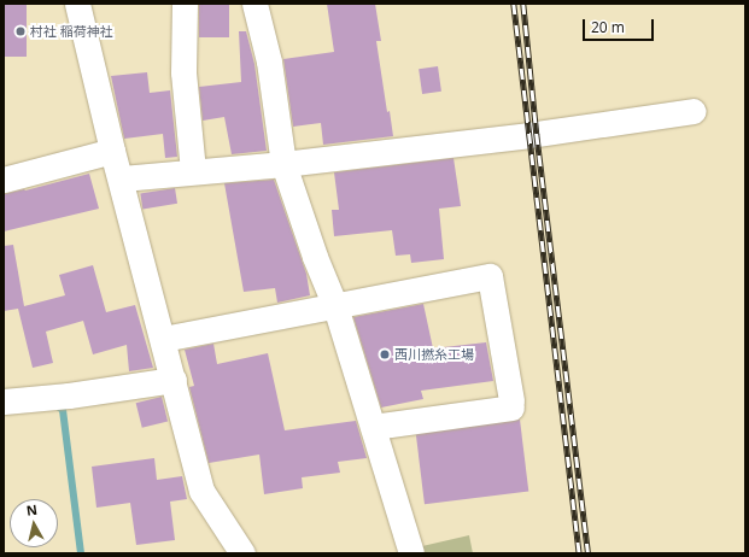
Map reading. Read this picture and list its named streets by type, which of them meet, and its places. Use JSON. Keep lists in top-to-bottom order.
{
  "places": ["村社 稲荷神社", "西川撚糸工場"],
  "scale_bar": "20 m",
  "north": "top"
}
